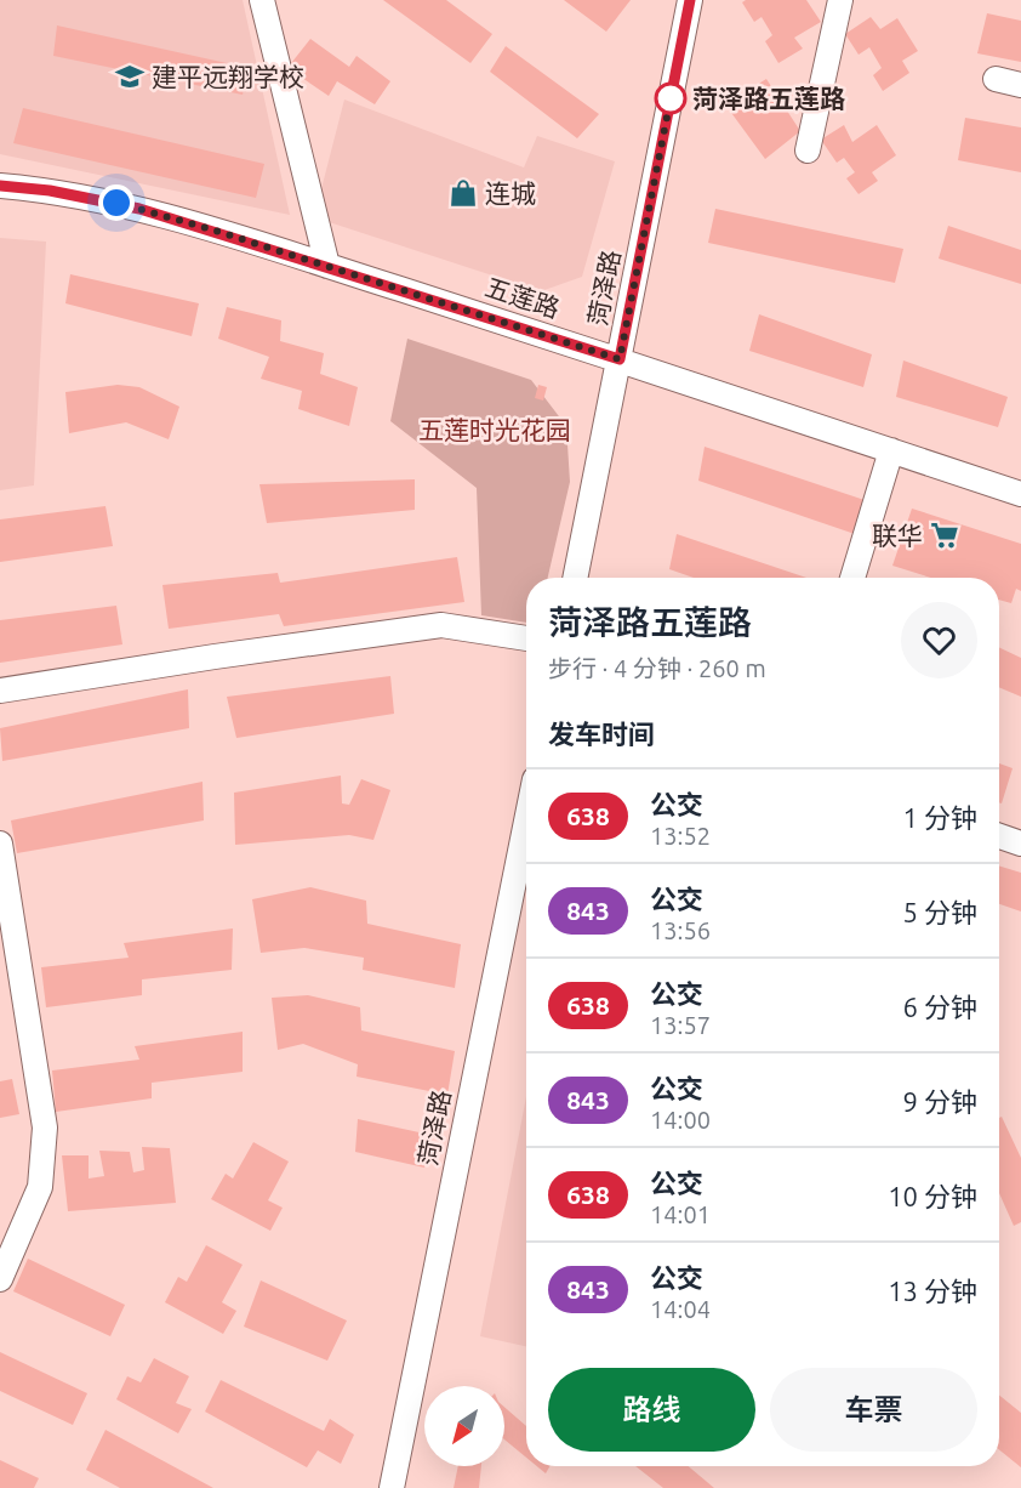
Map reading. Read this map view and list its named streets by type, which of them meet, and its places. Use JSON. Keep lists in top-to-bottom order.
{
  "streets": {
    "street": ["菏泽路", "五莲路"]
  },
  "crossings": [
    ["菏泽路", "五莲路"]
  ],
  "parks": ["五莲时光花园"],
  "places": {
    "school or university": ["建平远翔学校"],
    "other": ["菏泽路五莲路"],
    "shop": ["连城"],
    "supermarket": ["联华"]
  },
  "lines": ["bus line 638"],
  "north": "bottom left",
  "page": {
    "heading": [
      ["菏泽路五莲路", "步行 · 4 分钟 · 260 m"],
      "发车时间"
    ],
    "list": [
      {
        "mark": "638",
        "name": "公交",
        "note": "13:52",
        "value": "1 分钟"
      },
      {
        "mark": "843",
        "name": "公交",
        "note": "13:56",
        "value": "5 分钟"
      },
      {
        "mark": "638",
        "name": "公交",
        "note": "13:57",
        "value": "6 分钟"
      },
      {
        "mark": "843",
        "name": "公交",
        "note": "14:00",
        "value": "9 分钟"
      },
      {
        "mark": "638",
        "name": "公交",
        "note": "14:01",
        "value": "10 分钟"
      },
      {
        "mark": "843",
        "name": "公交",
        "note": "14:04",
        "value": "13 分钟"
      }
    ],
    "buttons": ["路线", "车票"]
  }
}
